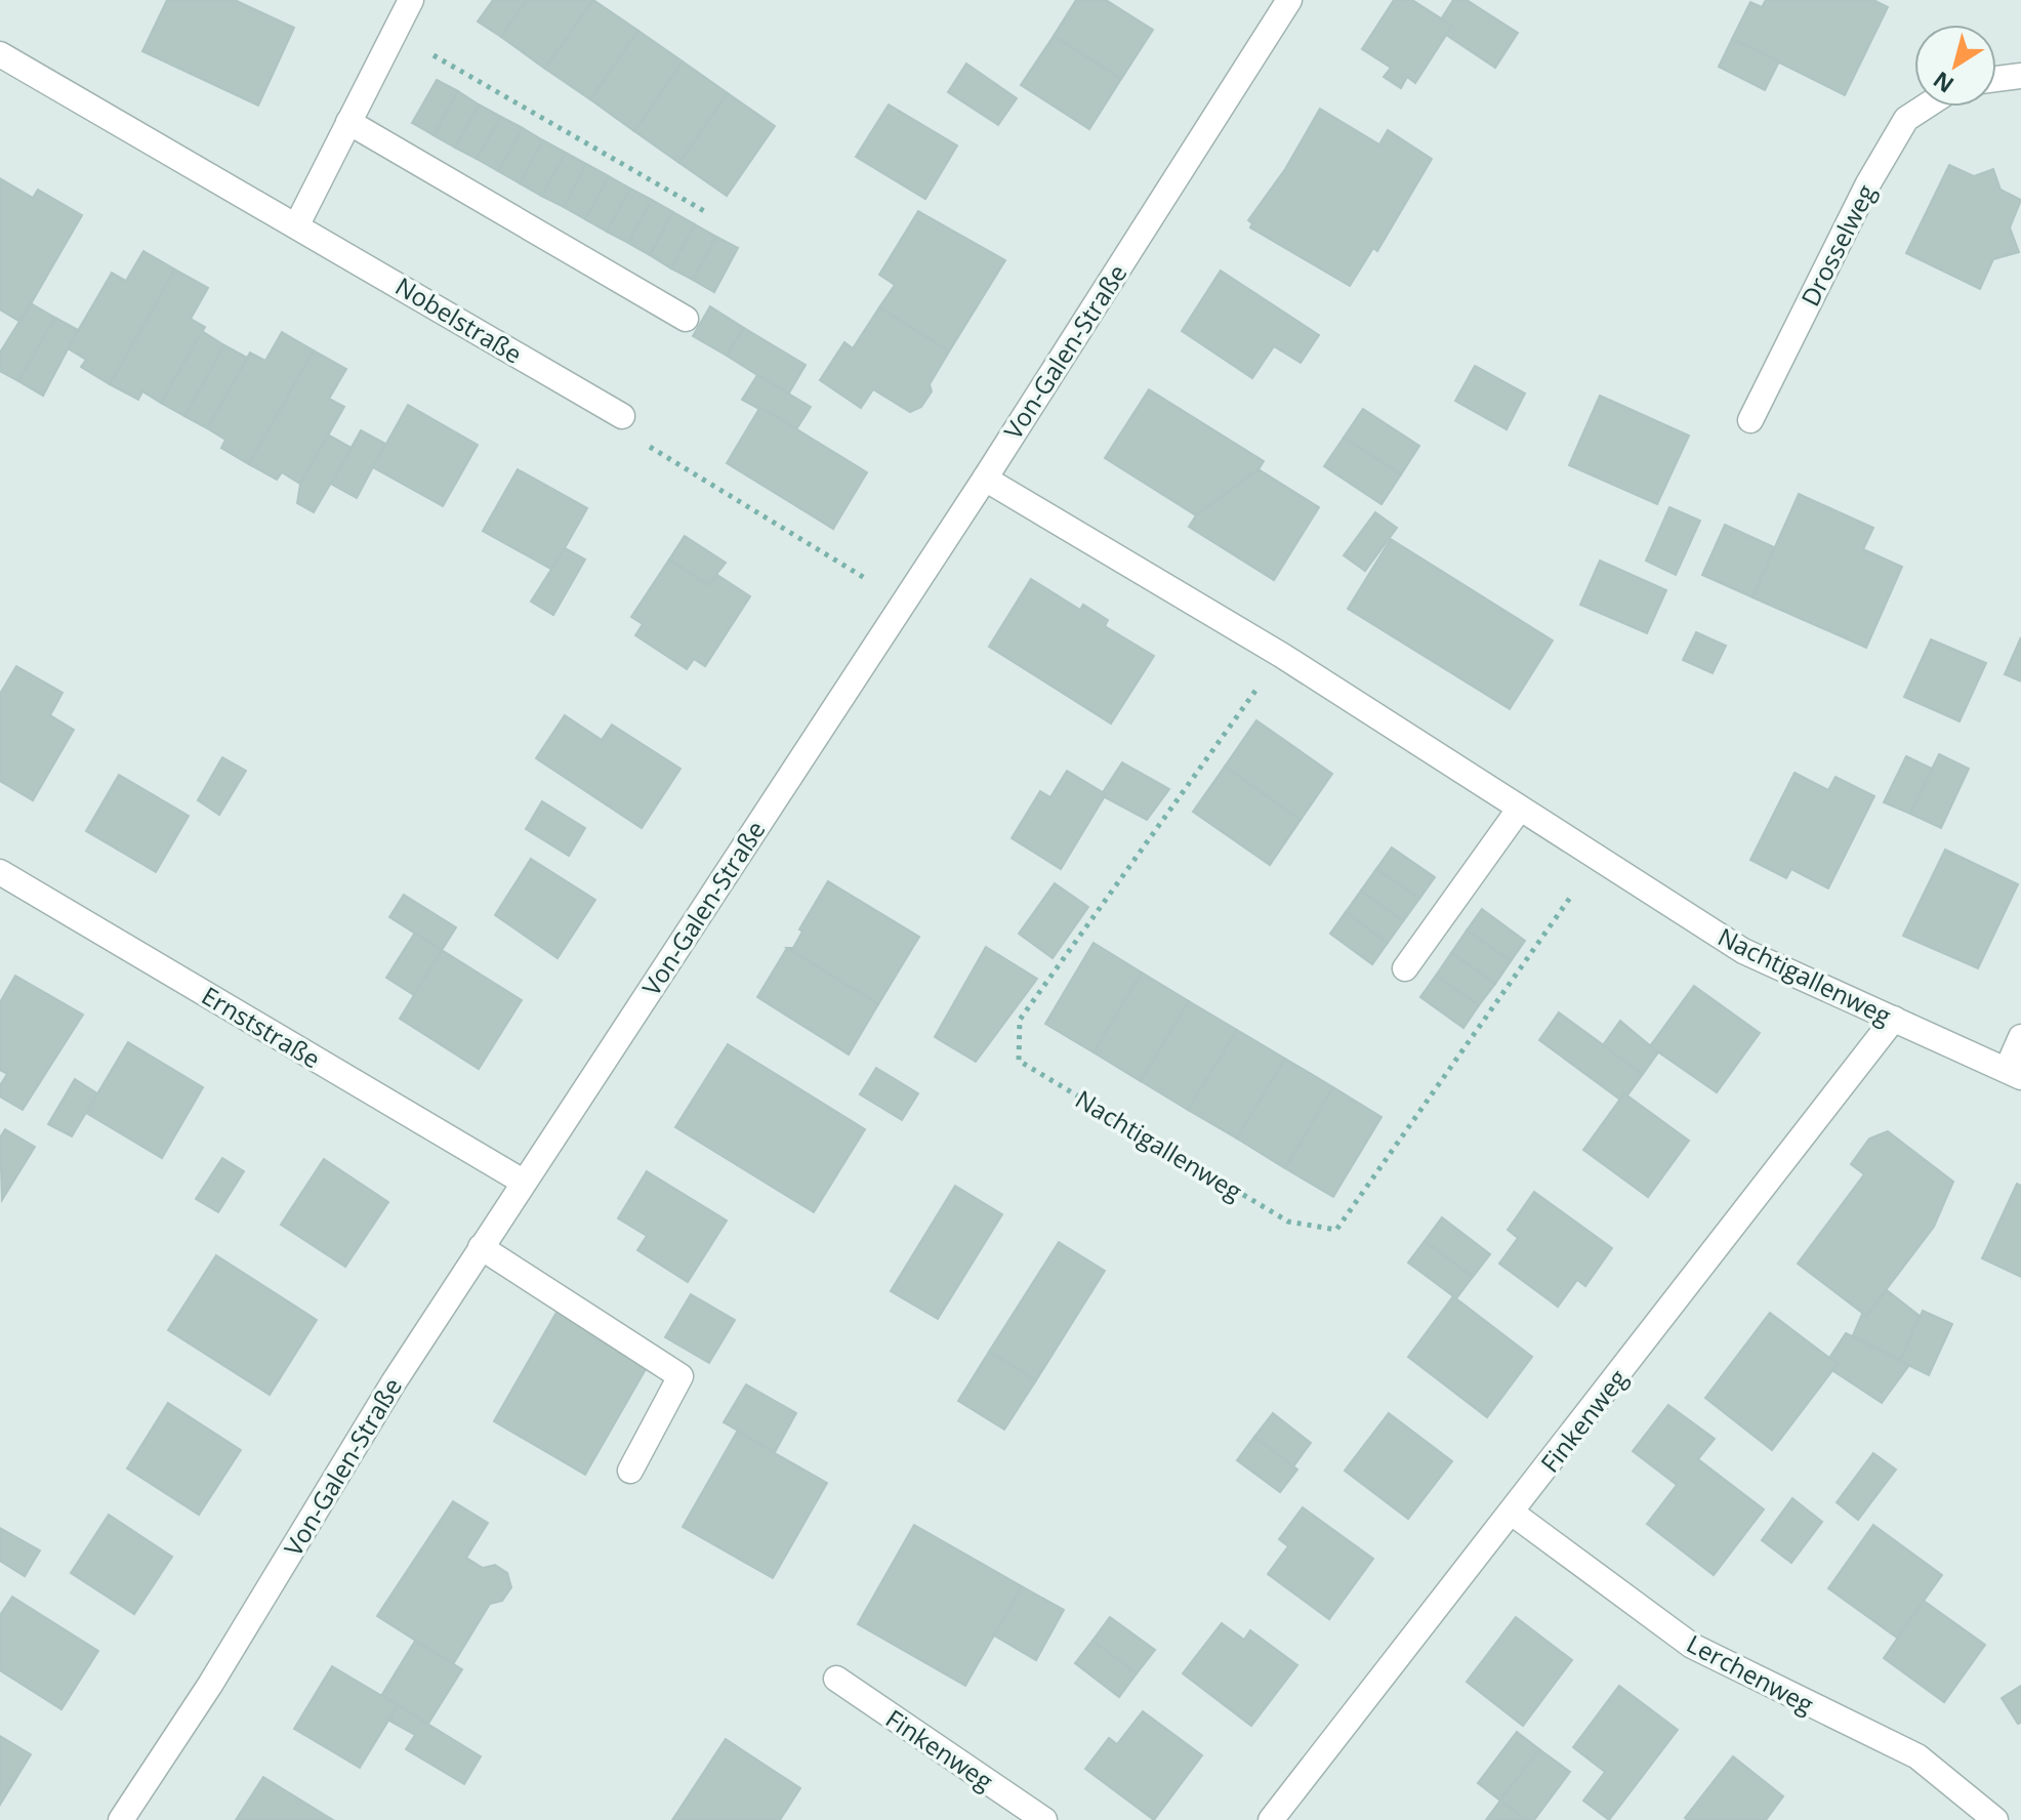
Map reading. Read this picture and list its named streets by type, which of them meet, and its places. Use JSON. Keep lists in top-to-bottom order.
{
  "streets": {
    "street": [
      "Drosselweg",
      "Nobelstraße",
      "Von-Galen-Straße",
      "Nachtigallenweg",
      "Ernststraße",
      "Finkenweg",
      "Lerchenweg"
    ]
  },
  "crossings": [
    ["Von-Galen-Straße", "Nachtigallenweg"],
    ["Von-Galen-Straße", "Ernststraße"],
    ["Nachtigallenweg", "Finkenweg"],
    ["Finkenweg", "Lerchenweg"]
  ],
  "north": "bottom left"
}
